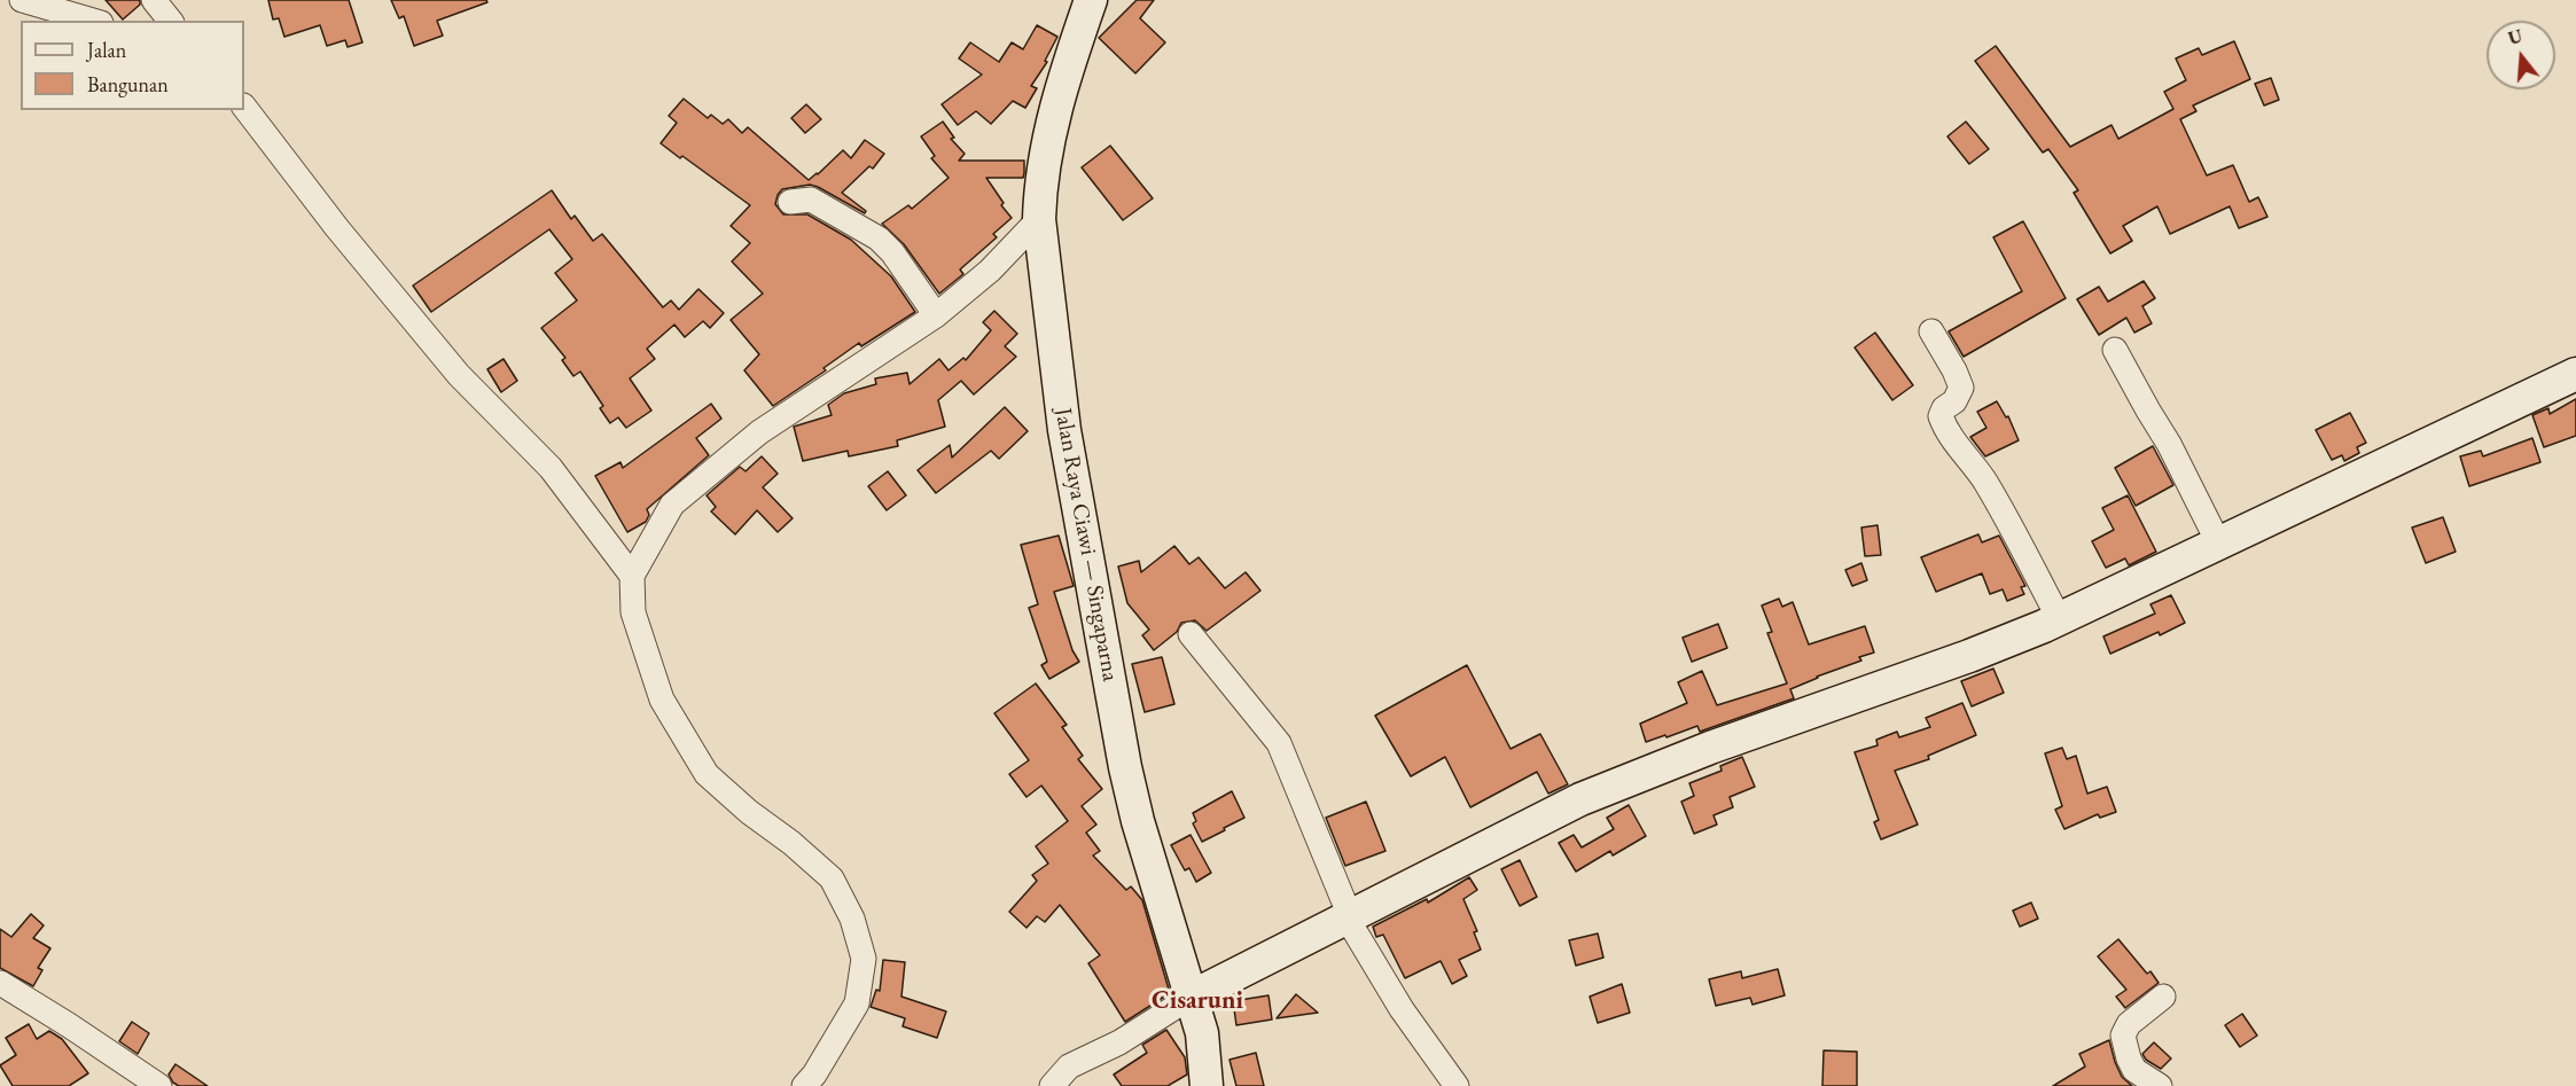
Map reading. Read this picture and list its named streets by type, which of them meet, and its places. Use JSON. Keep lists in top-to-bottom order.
{
  "streets": {
    "street": ["Jalan Raya Ciawi — Singaparna"]
  },
  "districts": ["Cisaruni"],
  "legend": ["Jalan", "Bangunan"],
  "north": "top"
}
